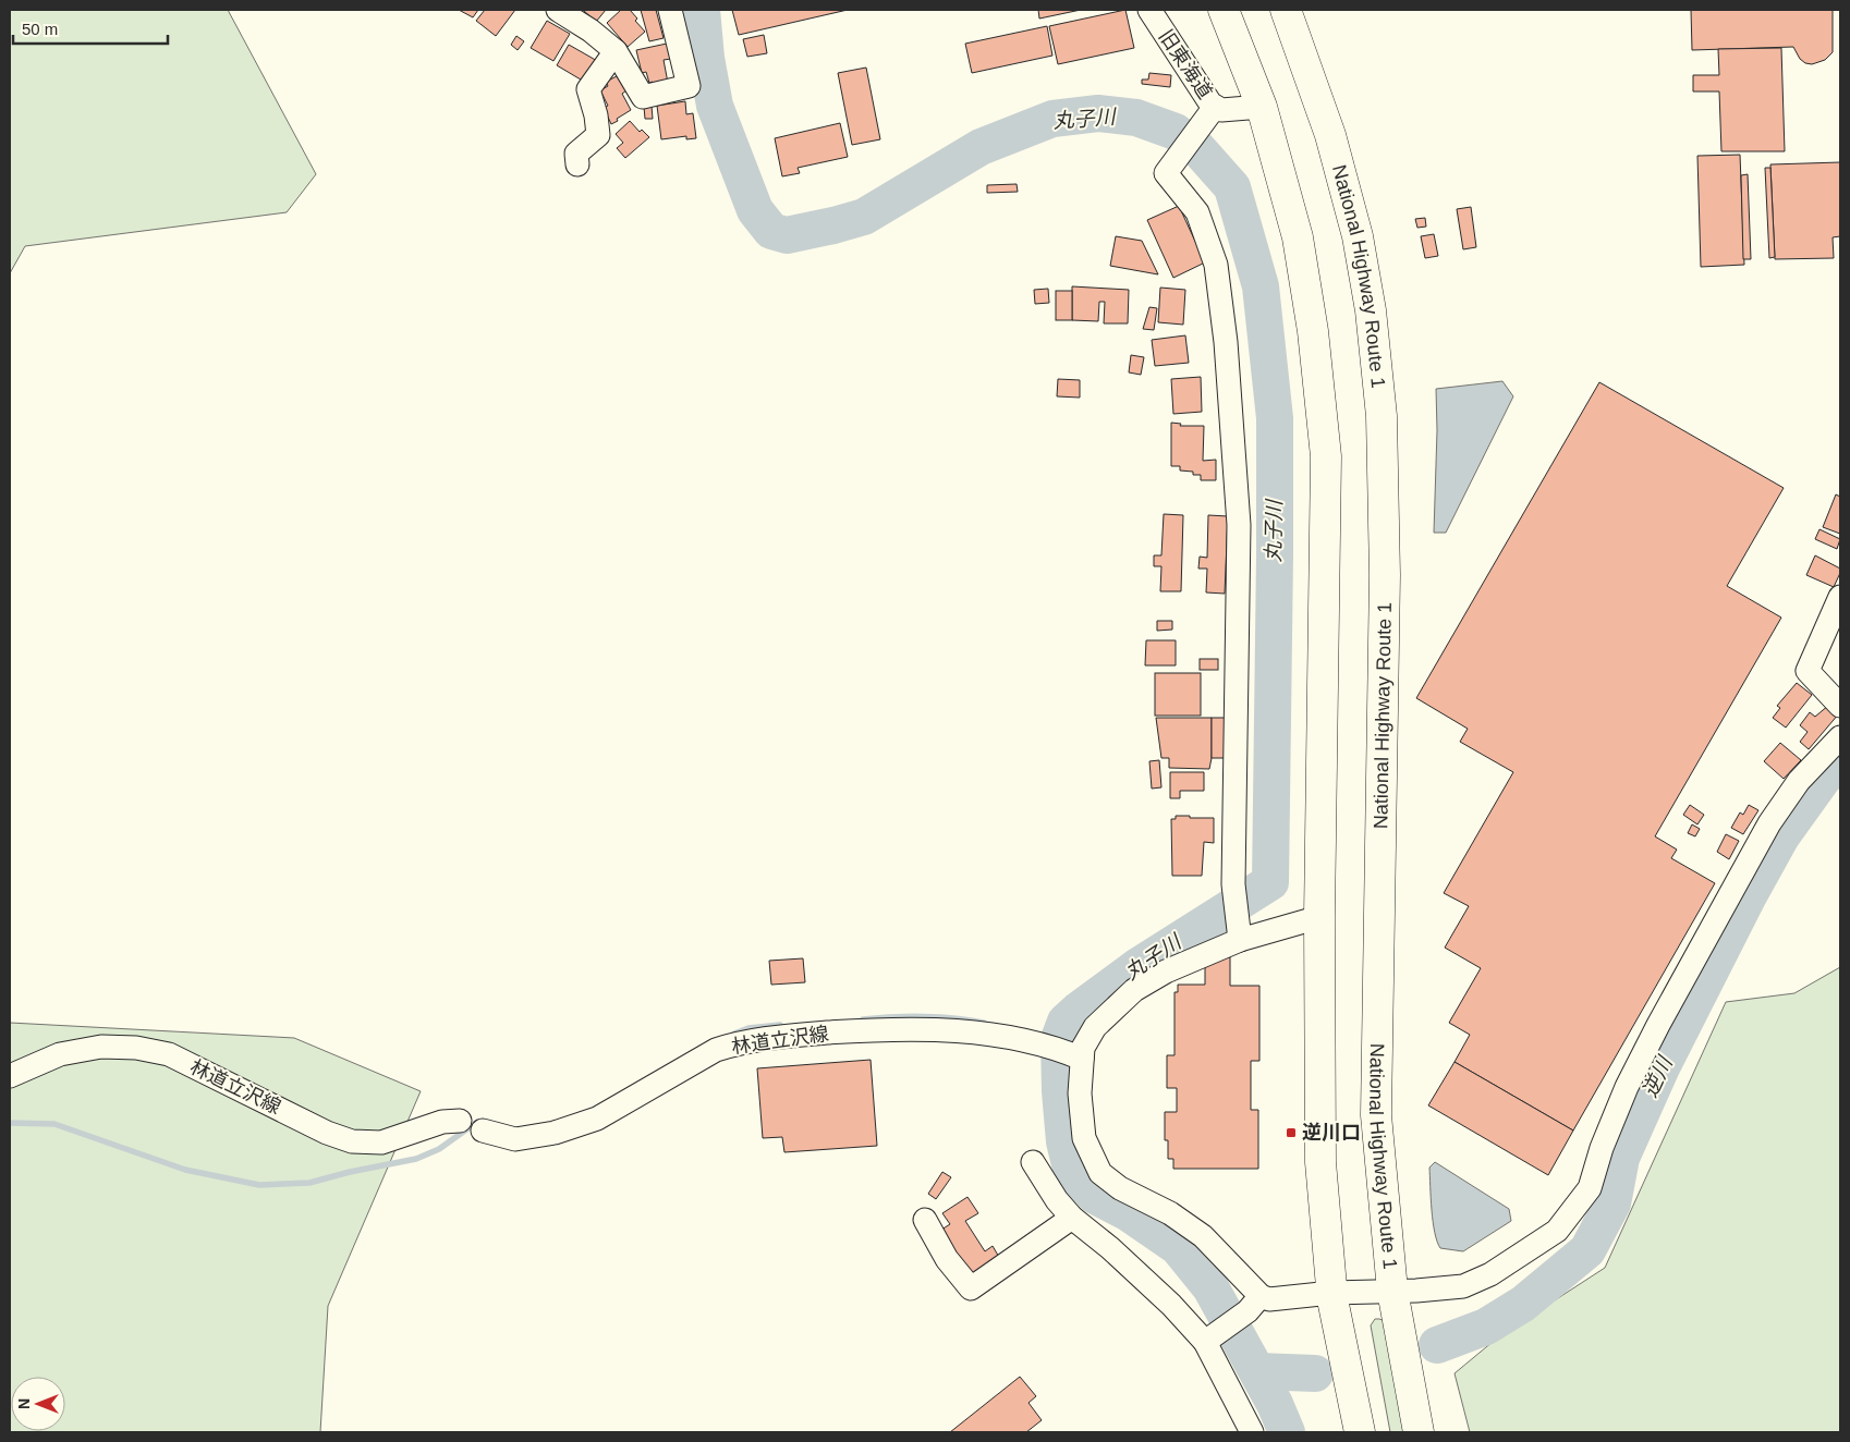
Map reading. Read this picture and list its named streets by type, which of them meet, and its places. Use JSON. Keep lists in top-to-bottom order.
{
  "streets": {
    "highway": ["National Highway Route 1"],
    "street": ["旧東海道", "林道立沢線"]
  },
  "water": ["丸子川", "逆川"],
  "places": {
    "transit": ["逆川口"]
  },
  "scale_bar": "50 m",
  "north": "left"
}
